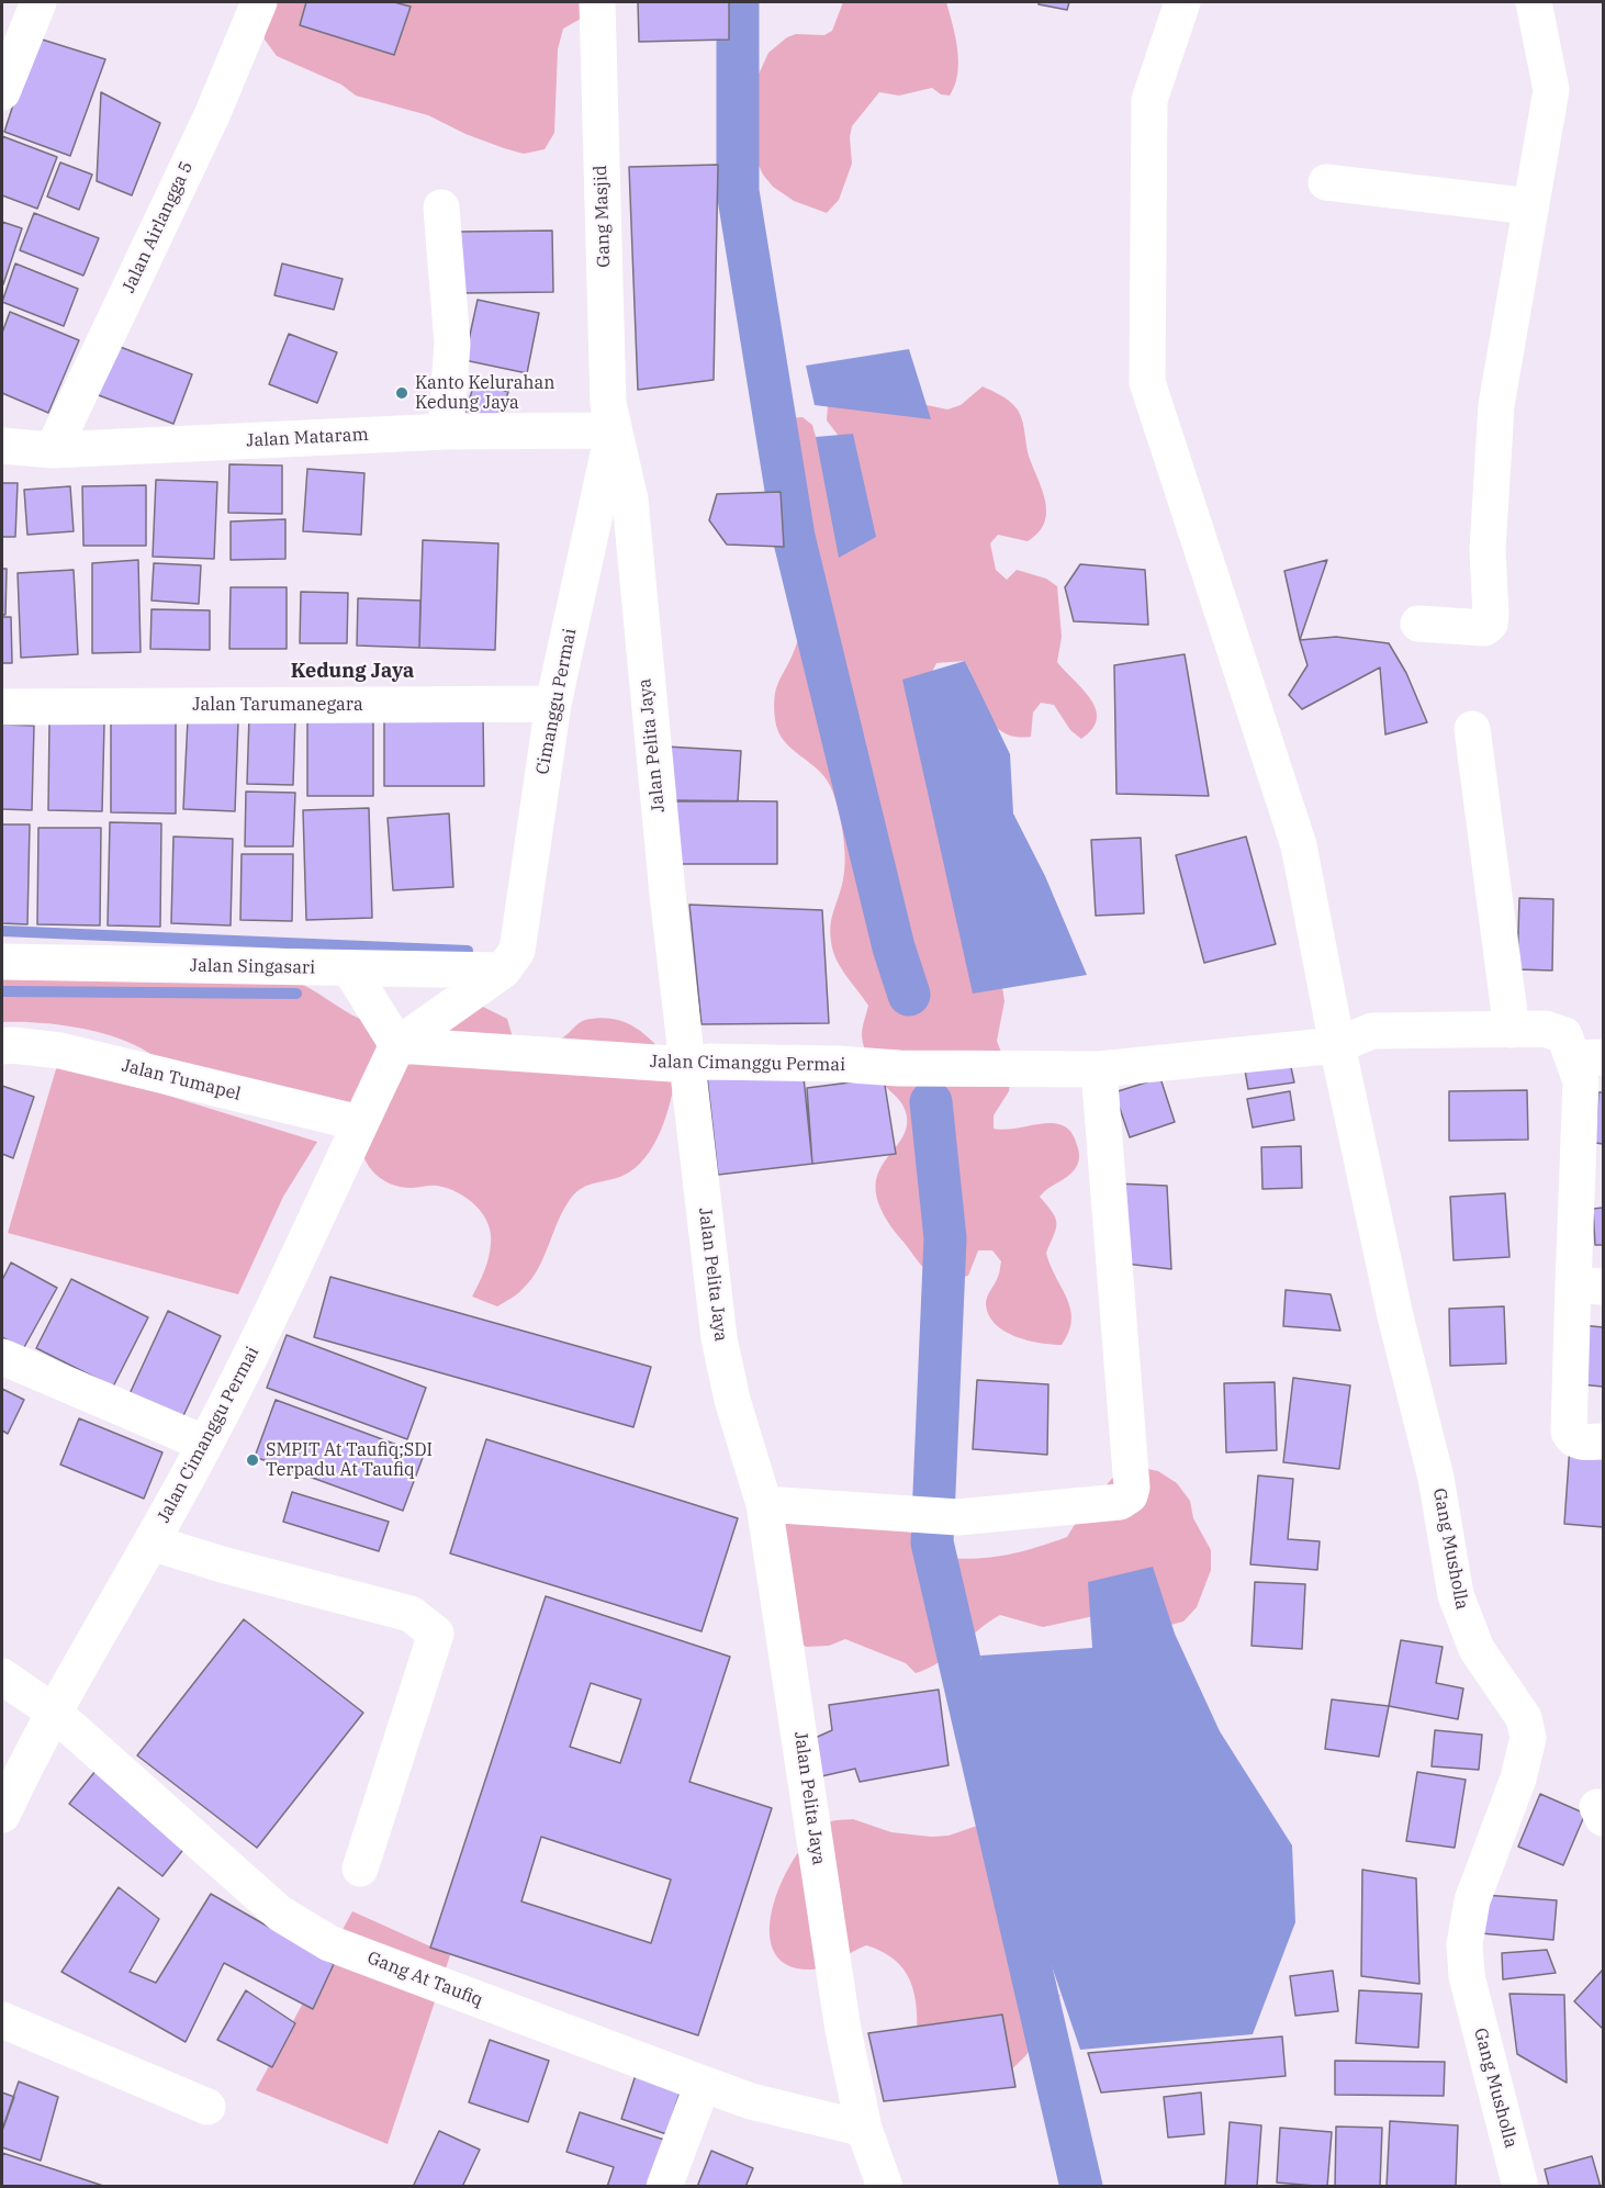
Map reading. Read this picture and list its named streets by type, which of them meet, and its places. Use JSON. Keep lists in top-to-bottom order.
{
  "streets": {
    "street": [
      "Gang Masjid",
      "Jalan Airlangga 5",
      "Jalan Mataram",
      "Cimanggu Permai",
      "Jalan Tarumanegara",
      "Jalan Pelita Jaya",
      "Jalan Singasari",
      "Jalan Cimanggu Permai",
      "Jalan Tumapel",
      "Gang Musholla",
      "Gang At Taufiq"
    ]
  },
  "crossings": [
    ["Gang Masjid", "Jalan Mataram"],
    ["Gang Masjid", "Cimanggu Permai"],
    ["Gang Masjid", "Jalan Pelita Jaya"],
    ["Jalan Airlangga 5", "Jalan Mataram"],
    ["Jalan Mataram", "Cimanggu Permai"],
    ["Jalan Mataram", "Jalan Pelita Jaya"],
    ["Cimanggu Permai", "Jalan Tarumanegara"],
    ["Cimanggu Permai", "Jalan Pelita Jaya"],
    ["Cimanggu Permai", "Jalan Singasari"],
    ["Cimanggu Permai", "Jalan Cimanggu Permai"],
    ["Jalan Pelita Jaya", "Jalan Cimanggu Permai"],
    ["Jalan Pelita Jaya", "Gang At Taufiq"],
    ["Jalan Singasari", "Jalan Cimanggu Permai"],
    ["Jalan Cimanggu Permai", "Jalan Tumapel"],
    ["Jalan Cimanggu Permai", "Gang Musholla"],
    ["Jalan Cimanggu Permai", "Gang At Taufiq"]
  ],
  "districts": ["Kedung Jaya"],
  "places": ["Kanto Kelurahan Kedung Jaya", "SMPIT At Taufiq;SDI Terpadu At Taufiq"]
}
